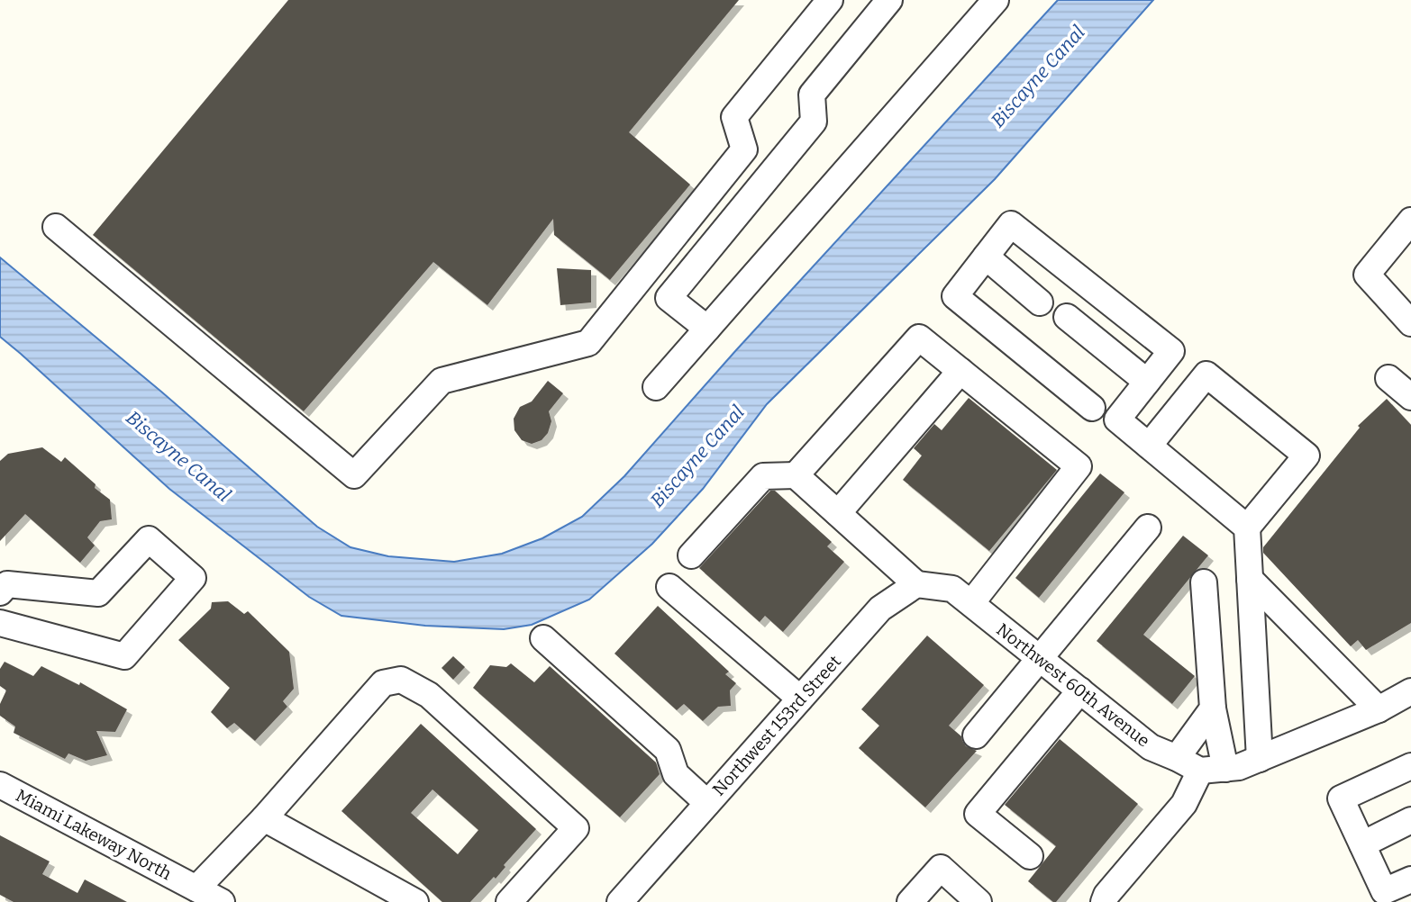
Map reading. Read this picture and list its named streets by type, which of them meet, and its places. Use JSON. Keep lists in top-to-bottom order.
{
  "streets": {
    "street": ["Northwest 60th Avenue", "Northwest 153rd Street", "Miami Lakeway North"]
  },
  "water": ["Biscayne Canal"]
}
